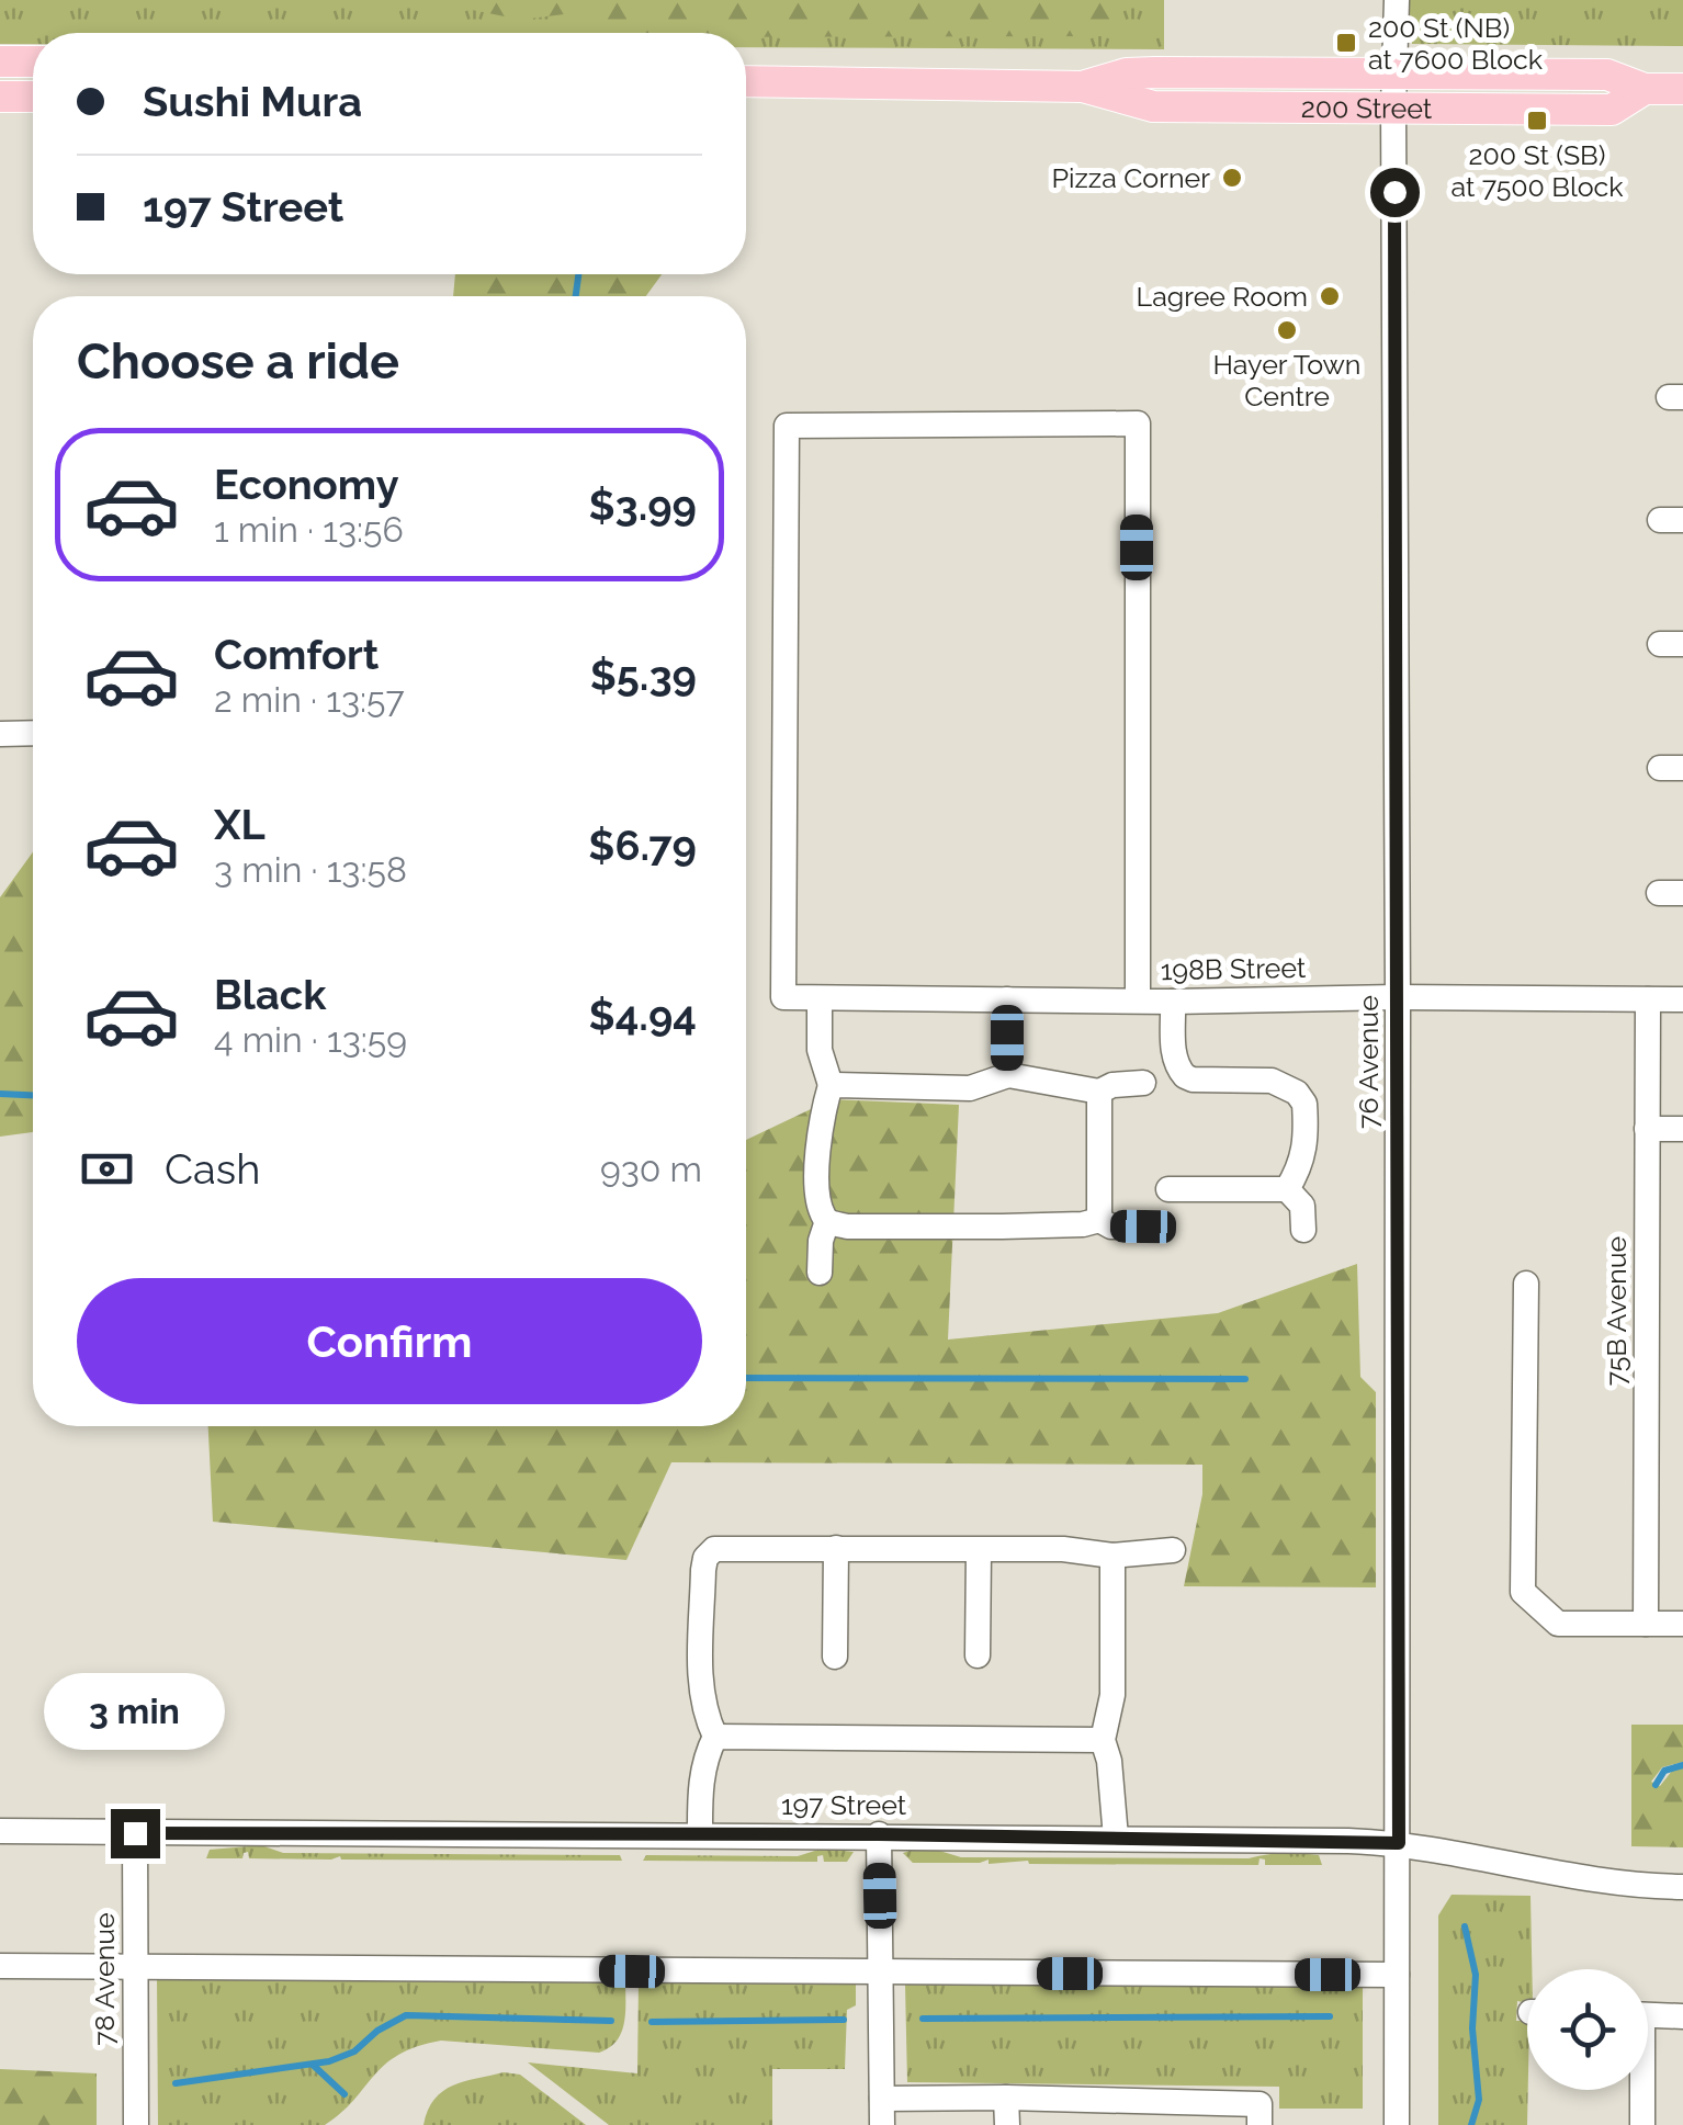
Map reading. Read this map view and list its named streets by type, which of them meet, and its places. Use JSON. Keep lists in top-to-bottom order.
{
  "streets": {
    "main road": ["200 Street"],
    "street": [
      "198B Street",
      "76 Avenue",
      "75B Avenue",
      "197 Street",
      "78 Avenue"
    ]
  },
  "crossings": [
    ["200 Street", "76 Avenue"],
    ["198B Street", "76 Avenue"],
    ["198B Street", "75B Avenue"],
    ["76 Avenue", "197 Street"],
    ["197 Street", "78 Avenue"]
  ],
  "places": {
    "transit": ["200 St (NB) at 7600 Block", "200 St (SB) at 7500 Block"],
    "other": ["Pizza Corner", "Lagree Room", "Hayer Town Centre"]
  },
  "page": {
    "banner": ["Sushi Mura", "197 Street"],
    "heading": "Choose a ride",
    "list": [
      {
        "name": "Economy",
        "note": "1 min · 13:56",
        "value": "$3.99"
      },
      {
        "name": "Comfort",
        "note": "2 min · 13:57",
        "value": "$5.39"
      },
      {
        "name": "XL",
        "note": "3 min · 13:58",
        "value": "$6.79"
      },
      {
        "name": "Black",
        "note": "4 min · 13:59",
        "value": "$4.94"
      }
    ],
    "pay": ["Cash", "930 m"],
    "buttons": "Confirm",
    "bubble": "3 min"
  }
}
